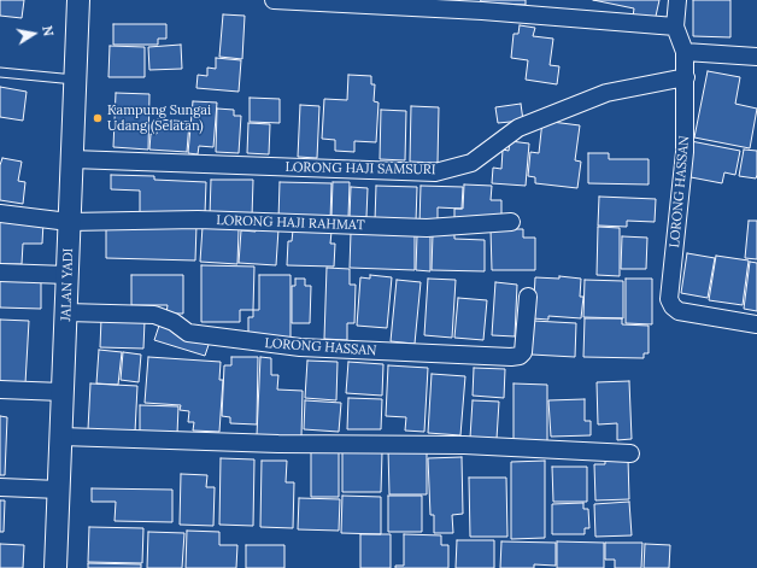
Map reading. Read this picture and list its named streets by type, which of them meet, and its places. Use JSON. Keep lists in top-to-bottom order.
{
  "streets": {
    "street": [
      "LORONG HAJI SAMSURI",
      "LORONG HASSAN",
      "LORONG HAJI RAHMAT",
      "JALAN YADI"
    ]
  },
  "crossings": [
    ["LORONG HAJI SAMSURI", "LORONG HASSAN"],
    ["LORONG HAJI SAMSURI", "JALAN YADI"],
    ["LORONG HASSAN", "JALAN YADI"],
    ["LORONG HAJI RAHMAT", "JALAN YADI"]
  ],
  "places": ["Kampung Sungai Udang (Selatan)"],
  "north": "right"
}
